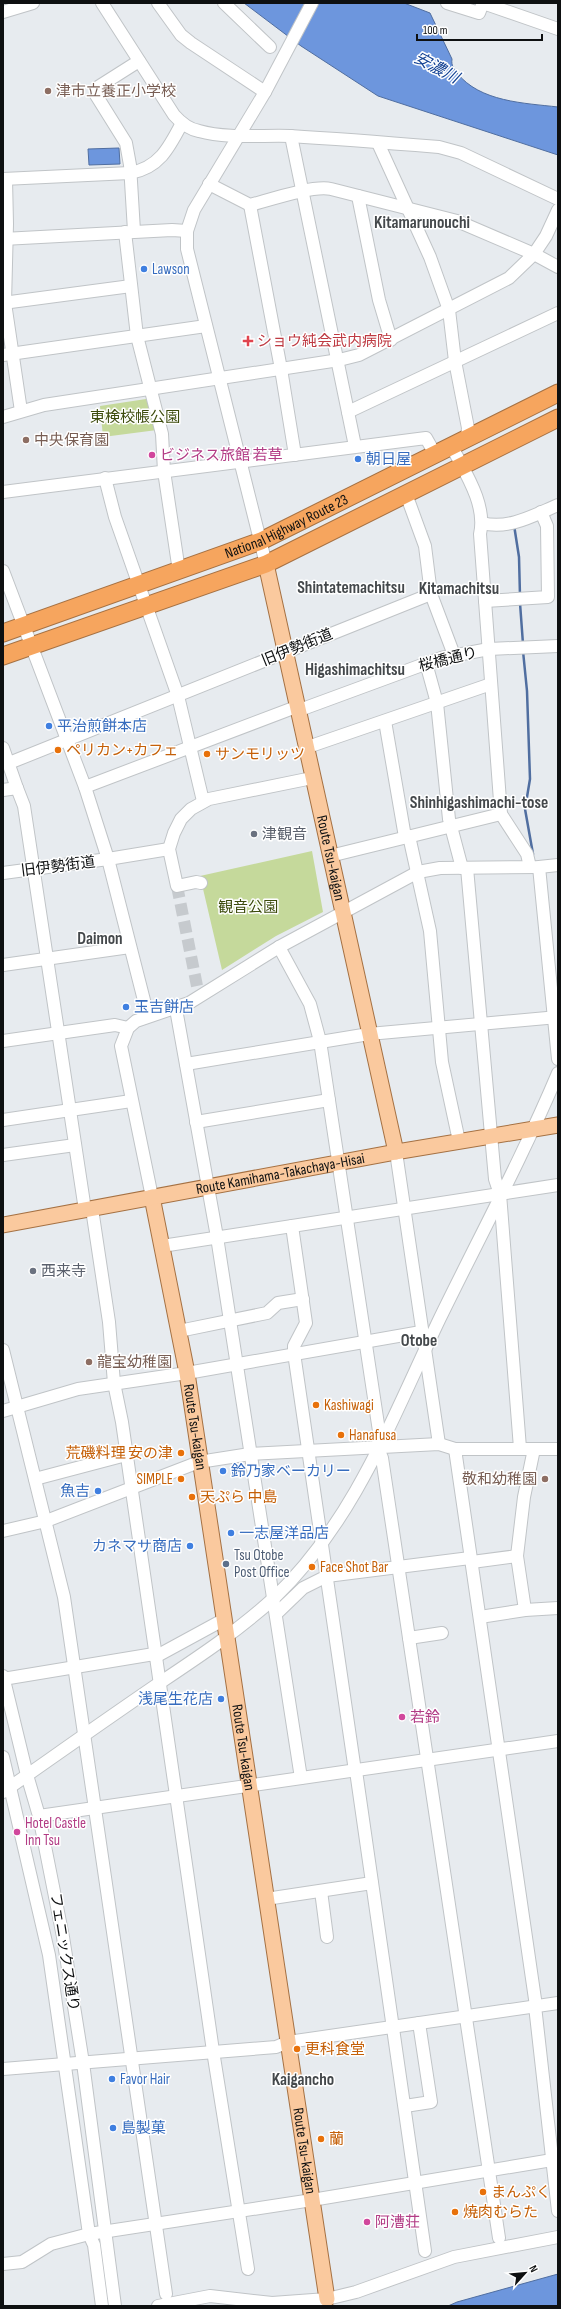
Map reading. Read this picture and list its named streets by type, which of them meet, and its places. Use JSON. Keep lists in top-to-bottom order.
{
  "streets": {
    "highway": ["National Highway Route 23"],
    "main road": ["Route Tsu-kaigan", "Route Kamihama-Takachaya-Hisai"],
    "street": ["旧伊勢街道", "桜橋通り", "フェニックス通り"]
  },
  "crossings": [
    ["National Highway Route 23", "旧伊勢街道"],
    ["National Highway Route 23", "Route Tsu-kaigan"],
    ["旧伊勢街道", "桜橋通り"],
    ["旧伊勢街道", "Route Tsu-kaigan"],
    ["桜橋通り", "Route Tsu-kaigan"],
    ["Route Tsu-kaigan", "Route Kamihama-Takachaya-Hisai"]
  ],
  "districts": [
    "Kitamarunouchi",
    "Shintatemachitsu",
    "Kitamachitsu",
    "Higashimachitsu",
    "Shinhigashimachi-tose",
    "Daimon",
    "Otobe",
    "Kaigancho"
  ],
  "water": ["安濃川"],
  "parks": ["東検校帳公園", "観音公園"],
  "places": {
    "other": [
      "津市立養正小学校",
      "Lawson",
      "中央保育園",
      "ビジネス旅館 若草",
      "朝日屋",
      "平治煎餅本店",
      "ペリカン+カフェ",
      "サンモリッツ",
      "津観音",
      "玉吉餅店",
      "西来寺",
      "龍宝幼稚園",
      "Kashiwagi",
      "Hanafusa",
      "荒磯料理 安の津",
      "鈴乃家ベーカリー",
      "SIMPLE",
      "敬和幼稚園",
      "魚吉",
      "天ぷら 中島",
      "一志屋洋品店",
      "カネマサ商店",
      "Tsu Otobe Post Office",
      "Face Shot Bar",
      "浅尾生花店",
      "若鈴",
      "Hotel Castle Inn Tsu",
      "更科食堂",
      "Favor Hair",
      "島製菓",
      "蘭",
      "まんぷく",
      "焼肉むらた",
      "阿漕荘"
    ],
    "health": ["ショウ純会武内病院"]
  },
  "scale_bar": "100 m",
  "north": "top right"
}
